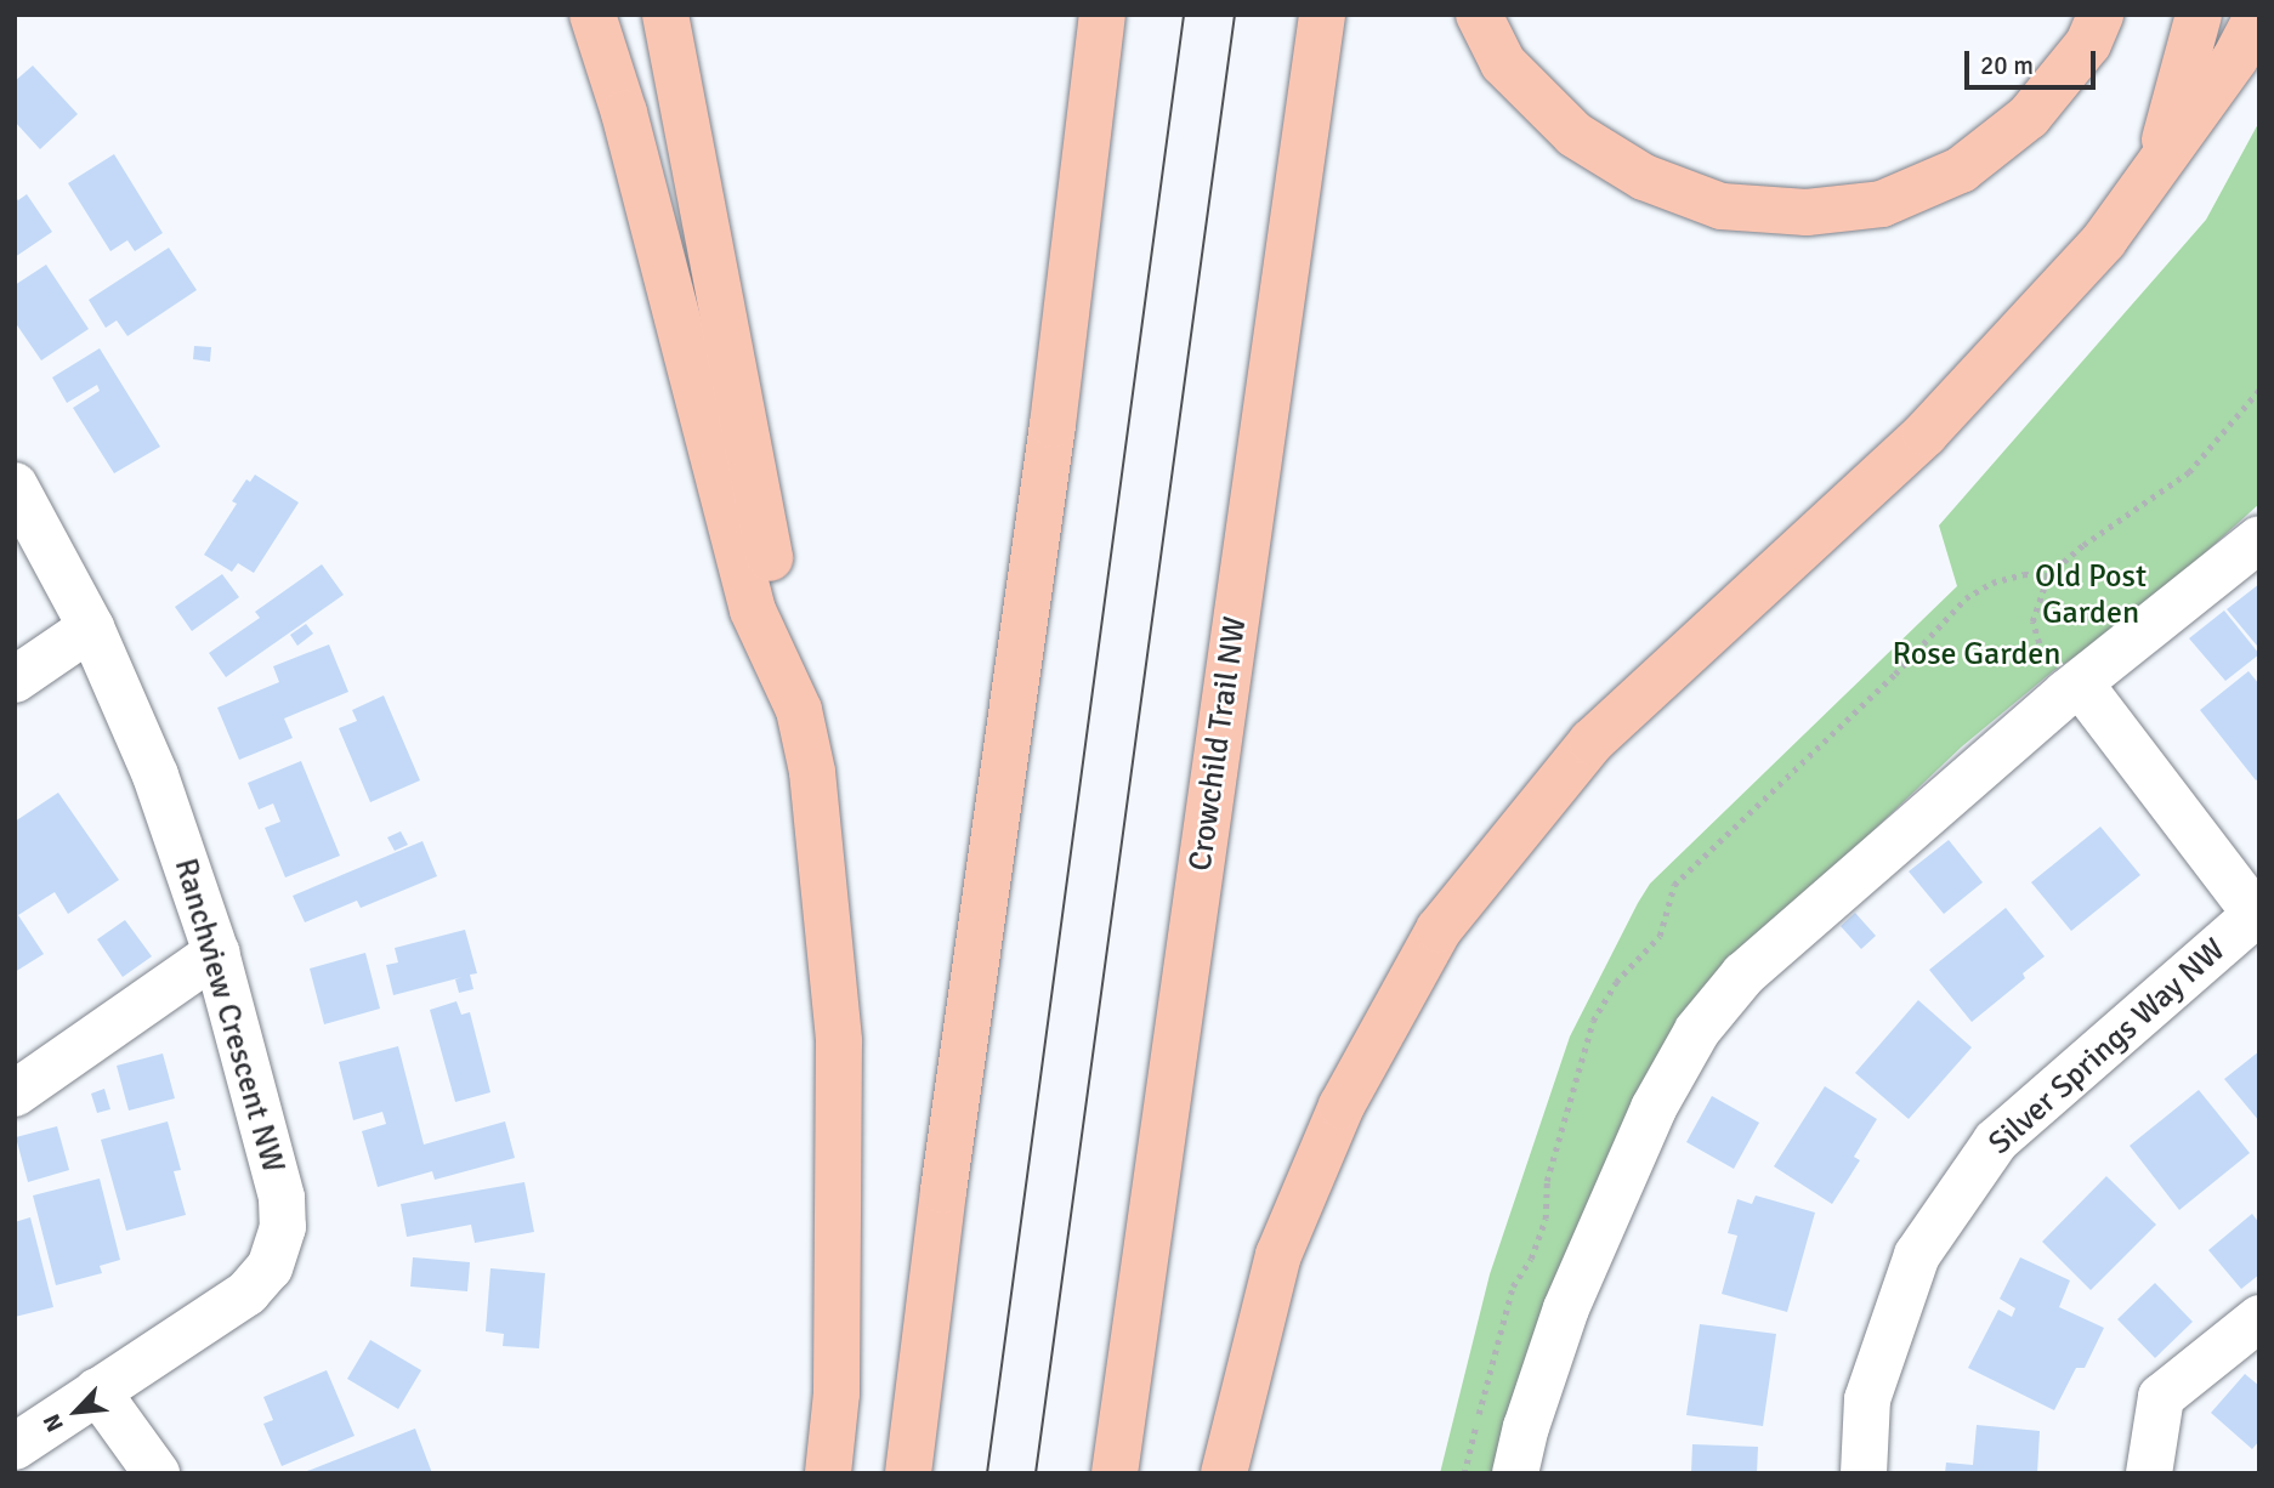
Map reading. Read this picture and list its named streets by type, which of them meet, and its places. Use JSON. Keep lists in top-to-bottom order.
{
  "streets": {
    "highway": ["Crowchild Trail NW"],
    "street": ["Ranchview Crescent NW", "Silver Springs Way NW"]
  },
  "parks": ["Old Post Garden", "Rose Garden"],
  "scale_bar": "20 m",
  "north": "bottom left"
}
